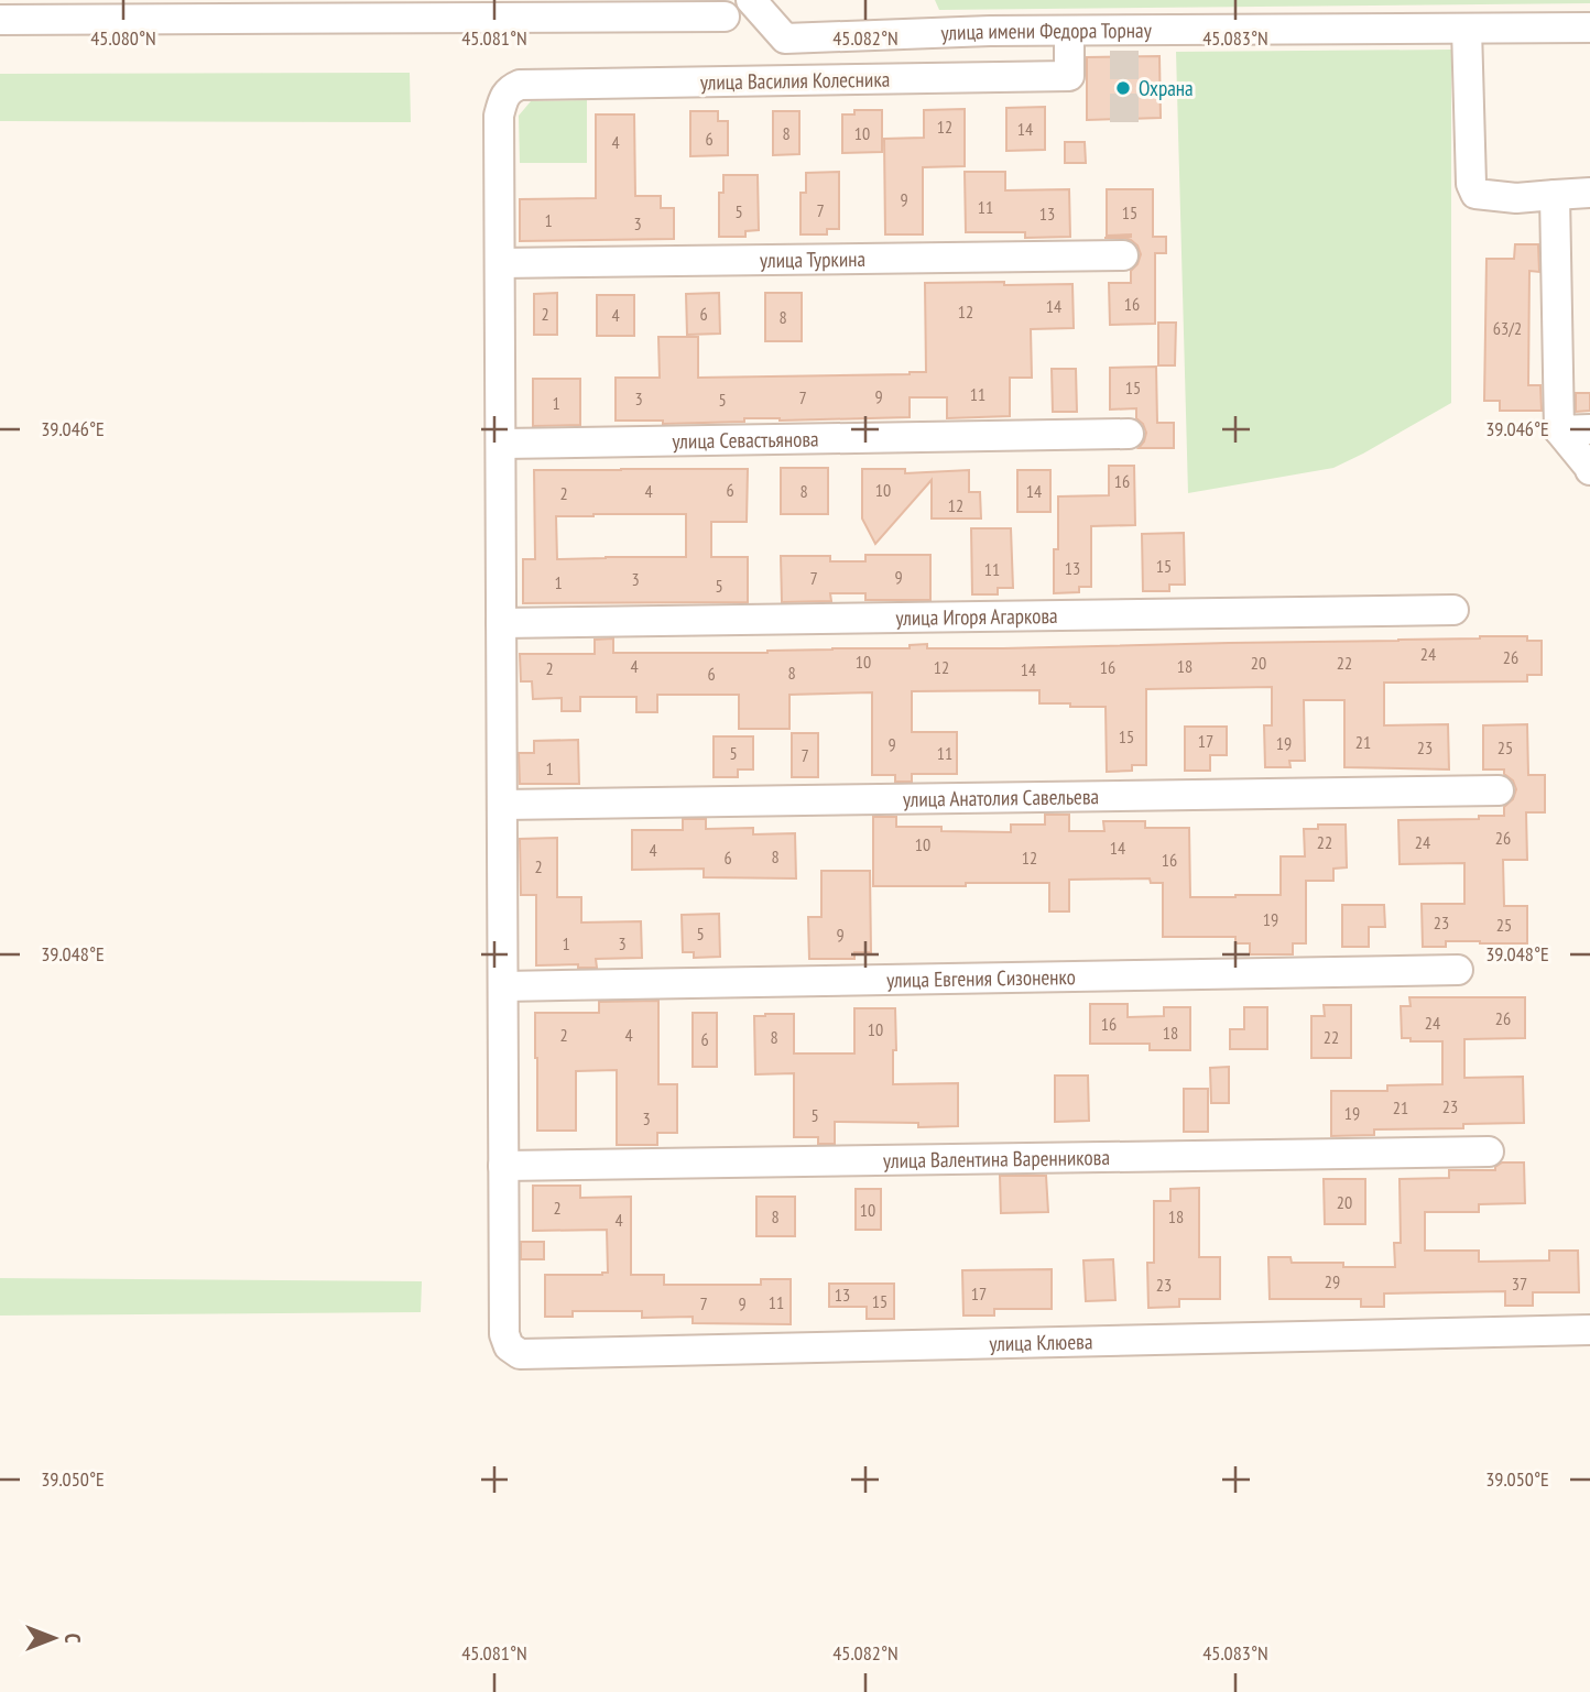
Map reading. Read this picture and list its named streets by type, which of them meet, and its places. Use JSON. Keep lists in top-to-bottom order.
{
  "streets": {
    "street": [
      "улица имени Федора Торнау",
      "улица Василия Колесника",
      "улица Туркина",
      "улица Севастьянова",
      "улица Игоря Агаркова",
      "улица Анатолия Савельева",
      "улица Евгения Сизоненко",
      "улица Валентина Варенникова",
      "улица Клюева"
    ]
  },
  "crossings": [
    ["улица имени Федора Торнау", "улица Василия Колесника"],
    ["улица Василия Колесника", "улица Туркина"],
    ["улица Валентина Варенникова", "улица Клюева"]
  ],
  "places": ["Охрана"],
  "house_numbers": [
    "12",
    "14",
    "8",
    "10",
    "6",
    "4",
    "9",
    "11",
    "7",
    "5",
    "15",
    "13",
    "1",
    "3",
    "16",
    "14",
    "12",
    "2",
    "6",
    "4",
    "8",
    "63/2",
    "15",
    "11",
    "9",
    "7",
    "3",
    "5",
    "1",
    "16",
    "6",
    "10",
    "4",
    "8",
    "14",
    "2",
    "12",
    "15",
    "13",
    "11",
    "9",
    "7",
    "3",
    "1",
    "5",
    "24",
    "26",
    "10",
    "20",
    "22",
    "4",
    "18",
    "12",
    "16",
    "2",
    "14",
    "8",
    "6",
    "15",
    "17",
    "21",
    "19",
    "9",
    "23",
    "25",
    "5",
    "11",
    "7",
    "1",
    "26",
    "22",
    "24",
    "10",
    "14",
    "4",
    "8",
    "6",
    "12",
    "16",
    "2",
    "19",
    "23",
    "25",
    "5",
    "9",
    "1",
    "3",
    "26",
    "24",
    "16",
    "10",
    "18",
    "2",
    "4",
    "8",
    "22",
    "6",
    "23",
    "21",
    "19",
    "5",
    "3",
    "20",
    "2",
    "10",
    "8",
    "18",
    "4",
    "29",
    "37",
    "23",
    "17",
    "13",
    "15",
    "11",
    "7",
    "9"
  ],
  "north": "right",
  "coordinates": [
    "45.080°N",
    "45.081°N",
    "45.082°N",
    "45.083°N",
    "39.046°E",
    "39.048°E",
    "39.050°E"
  ]
}
